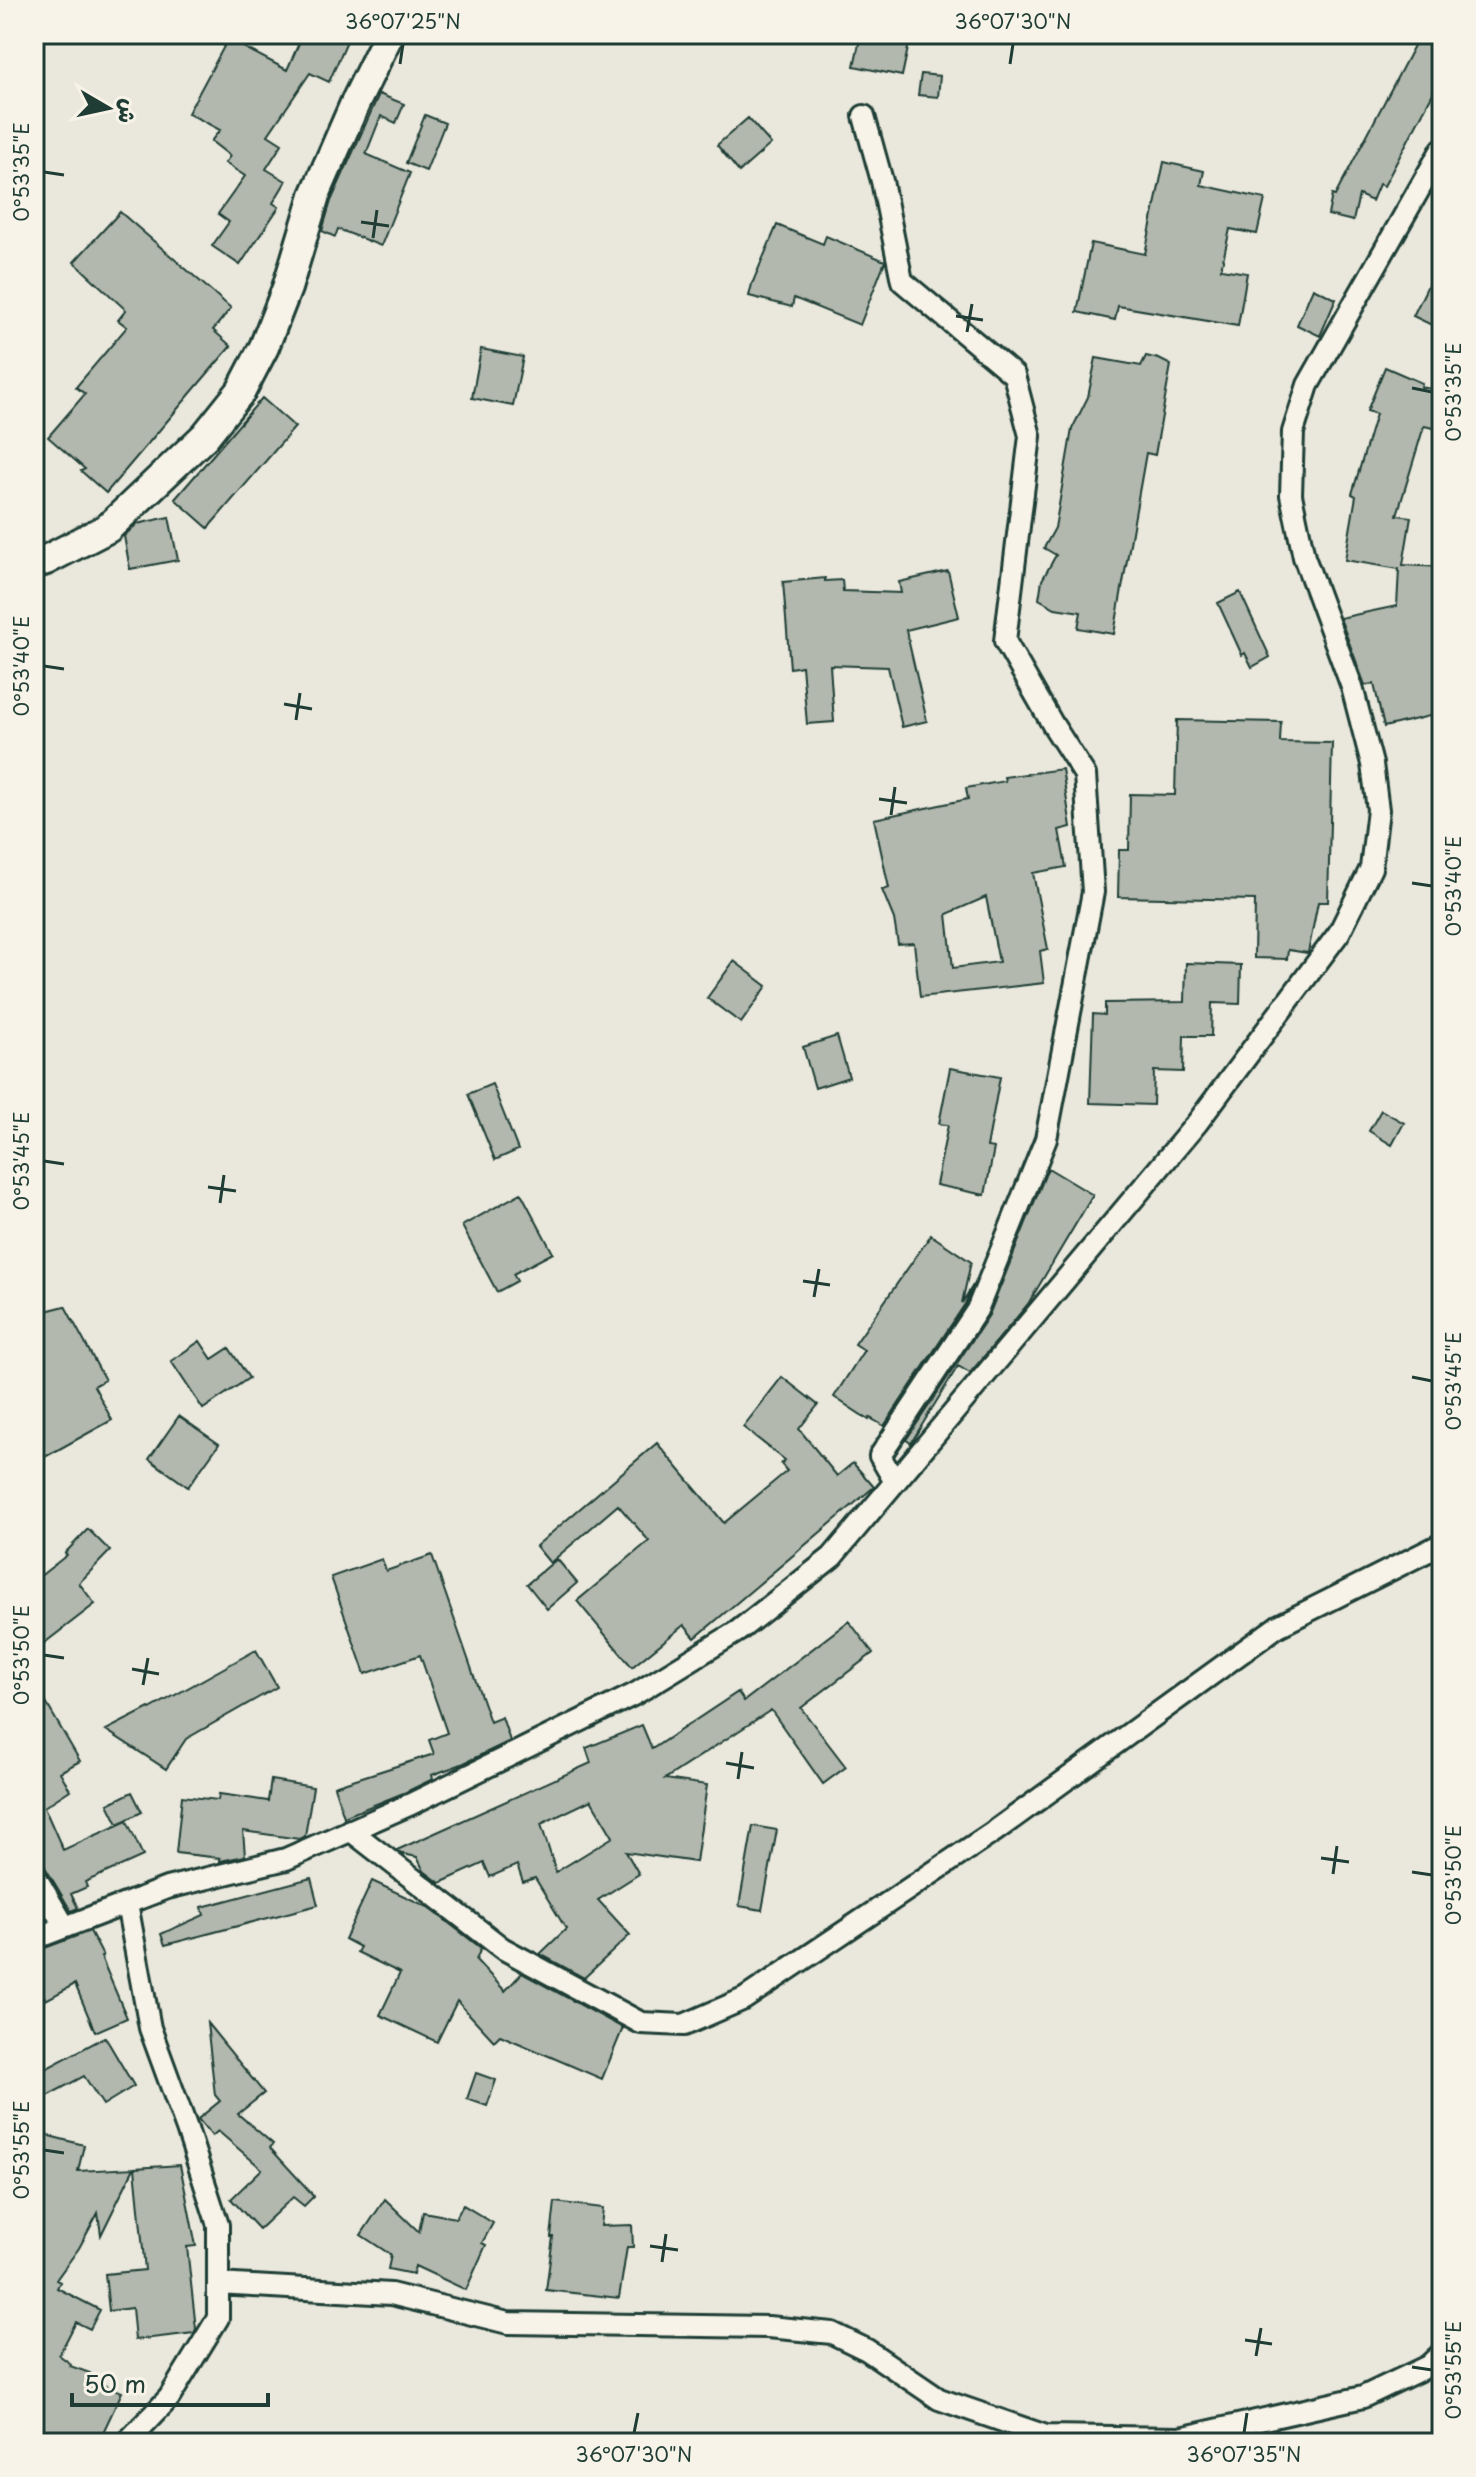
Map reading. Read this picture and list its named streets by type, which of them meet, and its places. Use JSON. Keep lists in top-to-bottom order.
{
  "scale_bar": "50 m",
  "north": "right",
  "coordinates": [
    "36°07'25\"N",
    "36°07'30\"N",
    "0°53'35\"E",
    "0°53'40\"E",
    "0°53'45\"E",
    "0°53'50\"E",
    "0°53'55\"E",
    "36°07'35\"N"
  ]
}
